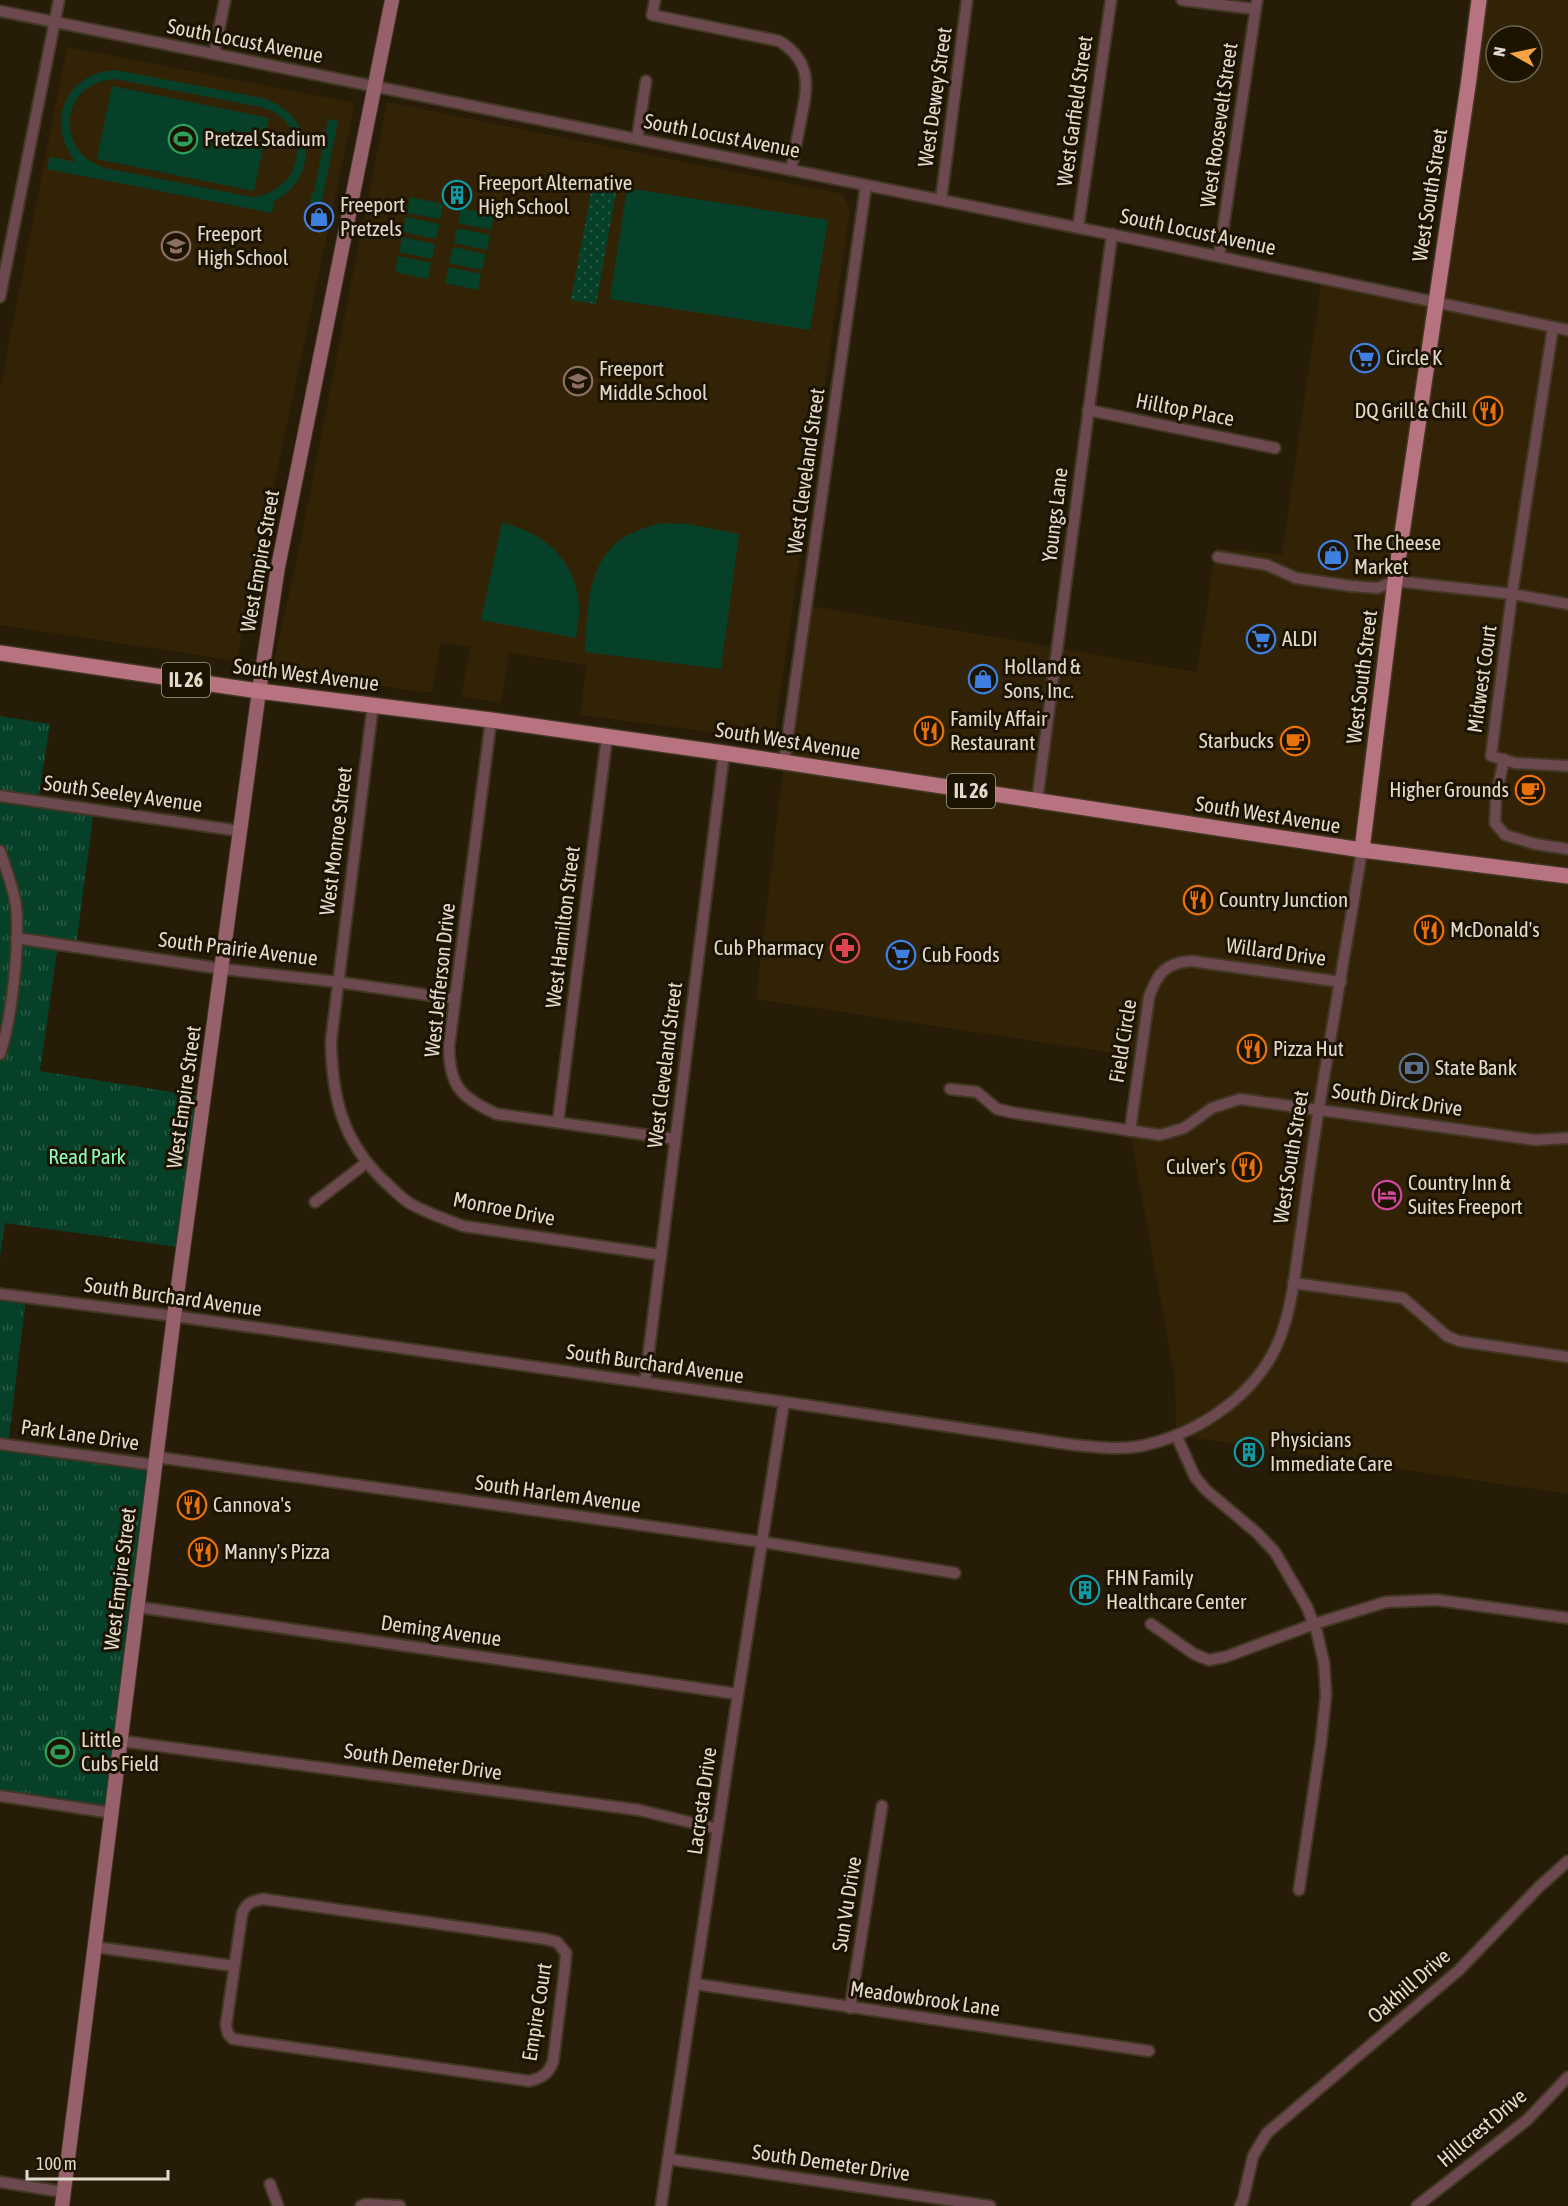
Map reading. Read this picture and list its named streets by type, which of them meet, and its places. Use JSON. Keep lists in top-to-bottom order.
{
  "streets": {
    "main road": [
      "West South Street",
      "West Empire Street",
      "South West Avenue",
      "IL 26"
    ],
    "street": [
      "South Locust Avenue",
      "West Dewey Street",
      "West Garfield Street",
      "West Roosevelt Street",
      "Hilltop Place",
      "West Cleveland Street",
      "Youngs Lane",
      "Midwest Court",
      "South Seeley Avenue",
      "West Monroe Street",
      "West Hamilton Street",
      "South Prairie Avenue",
      "Willard Drive",
      "West Jefferson Drive",
      "Field Circle",
      "South Dirck Drive",
      "Monroe Drive",
      "South Burchard Avenue",
      "Park Lane Drive",
      "South Harlem Avenue",
      "Deming Avenue",
      "South Demeter Drive",
      "Lacresta Drive",
      "Sun Vu Drive",
      "Oakhill Drive",
      "Meadowbrook Lane",
      "Empire Court",
      "Hillcrest Drive"
    ]
  },
  "crossings": [
    ["South Locust Avenue", "West Dewey Street"],
    ["South Locust Avenue", "West Garfield Street"],
    ["South Locust Avenue", "West Roosevelt Street"],
    ["South Locust Avenue", "West South Street"],
    ["South Locust Avenue", "West Cleveland Street"],
    ["South Locust Avenue", "Youngs Lane"],
    ["South Locust Avenue", "West Empire Street"],
    ["West South Street", "South West Avenue"],
    ["West South Street", "Willard Drive"],
    ["West South Street", "South Dirck Drive"],
    ["West South Street", "South Burchard Avenue"],
    ["Hilltop Place", "Youngs Lane"],
    ["West Cleveland Street", "South West Avenue"],
    ["West Cleveland Street", "West Jefferson Drive"],
    ["West Cleveland Street", "Monroe Drive"],
    ["West Cleveland Street", "South Burchard Avenue"],
    ["Youngs Lane", "South West Avenue"],
    ["West Empire Street", "South West Avenue"],
    ["West Empire Street", "South Seeley Avenue"],
    ["West Empire Street", "South Prairie Avenue"],
    ["West Empire Street", "South Burchard Avenue"],
    ["West Empire Street", "Park Lane Drive"],
    ["West Empire Street", "South Harlem Avenue"],
    ["West Empire Street", "Deming Avenue"],
    ["West Empire Street", "South Demeter Drive"],
    ["South West Avenue", "West Monroe Street"],
    ["South West Avenue", "West Hamilton Street"],
    ["South West Avenue", "West Jefferson Drive"],
    ["West Monroe Street", "South Prairie Avenue"],
    ["West Monroe Street", "Monroe Drive"],
    ["West Hamilton Street", "West Jefferson Drive"],
    ["South Prairie Avenue", "West Jefferson Drive"],
    ["South Prairie Avenue", "Monroe Drive"],
    ["Willard Drive", "Field Circle"],
    ["Field Circle", "South Dirck Drive"],
    ["South Burchard Avenue", "Lacresta Drive"],
    ["Park Lane Drive", "South Harlem Avenue"],
    ["South Harlem Avenue", "Lacresta Drive"],
    ["Deming Avenue", "Lacresta Drive"],
    ["South Demeter Drive", "Lacresta Drive"],
    ["Lacresta Drive", "Meadowbrook Lane"],
    ["Sun Vu Drive", "Meadowbrook Lane"]
  ],
  "parks": ["Read Park"],
  "places": {
    "sports": ["Pretzel Stadium", "Little Cubs Field"],
    "building": ["Freeport Alternative High School", "Physicians Immediate Care", "FHN Family Healthcare Center"],
    "shop": ["Freeport Pretzels", "The Cheese Market", "Holland & Sons, Inc."],
    "school or university": ["Freeport High School", "Freeport Middle School"],
    "supermarket": ["Circle K", "ALDI", "Cub Foods"],
    "restaurant": [
      "DQ Grill & Chill",
      "Family Affair Restaurant",
      "Country Junction",
      "McDonald's",
      "Pizza Hut",
      "Culver's",
      "Cannova's",
      "Manny's Pizza"
    ],
    "cafe": ["Starbucks", "Higher Grounds"],
    "pharmacy": ["Cub Pharmacy"],
    "bank": ["State Bank"],
    "hotel": ["Country Inn & Suites Freeport"]
  },
  "scale_bar": "100 m",
  "north": "left"
}
